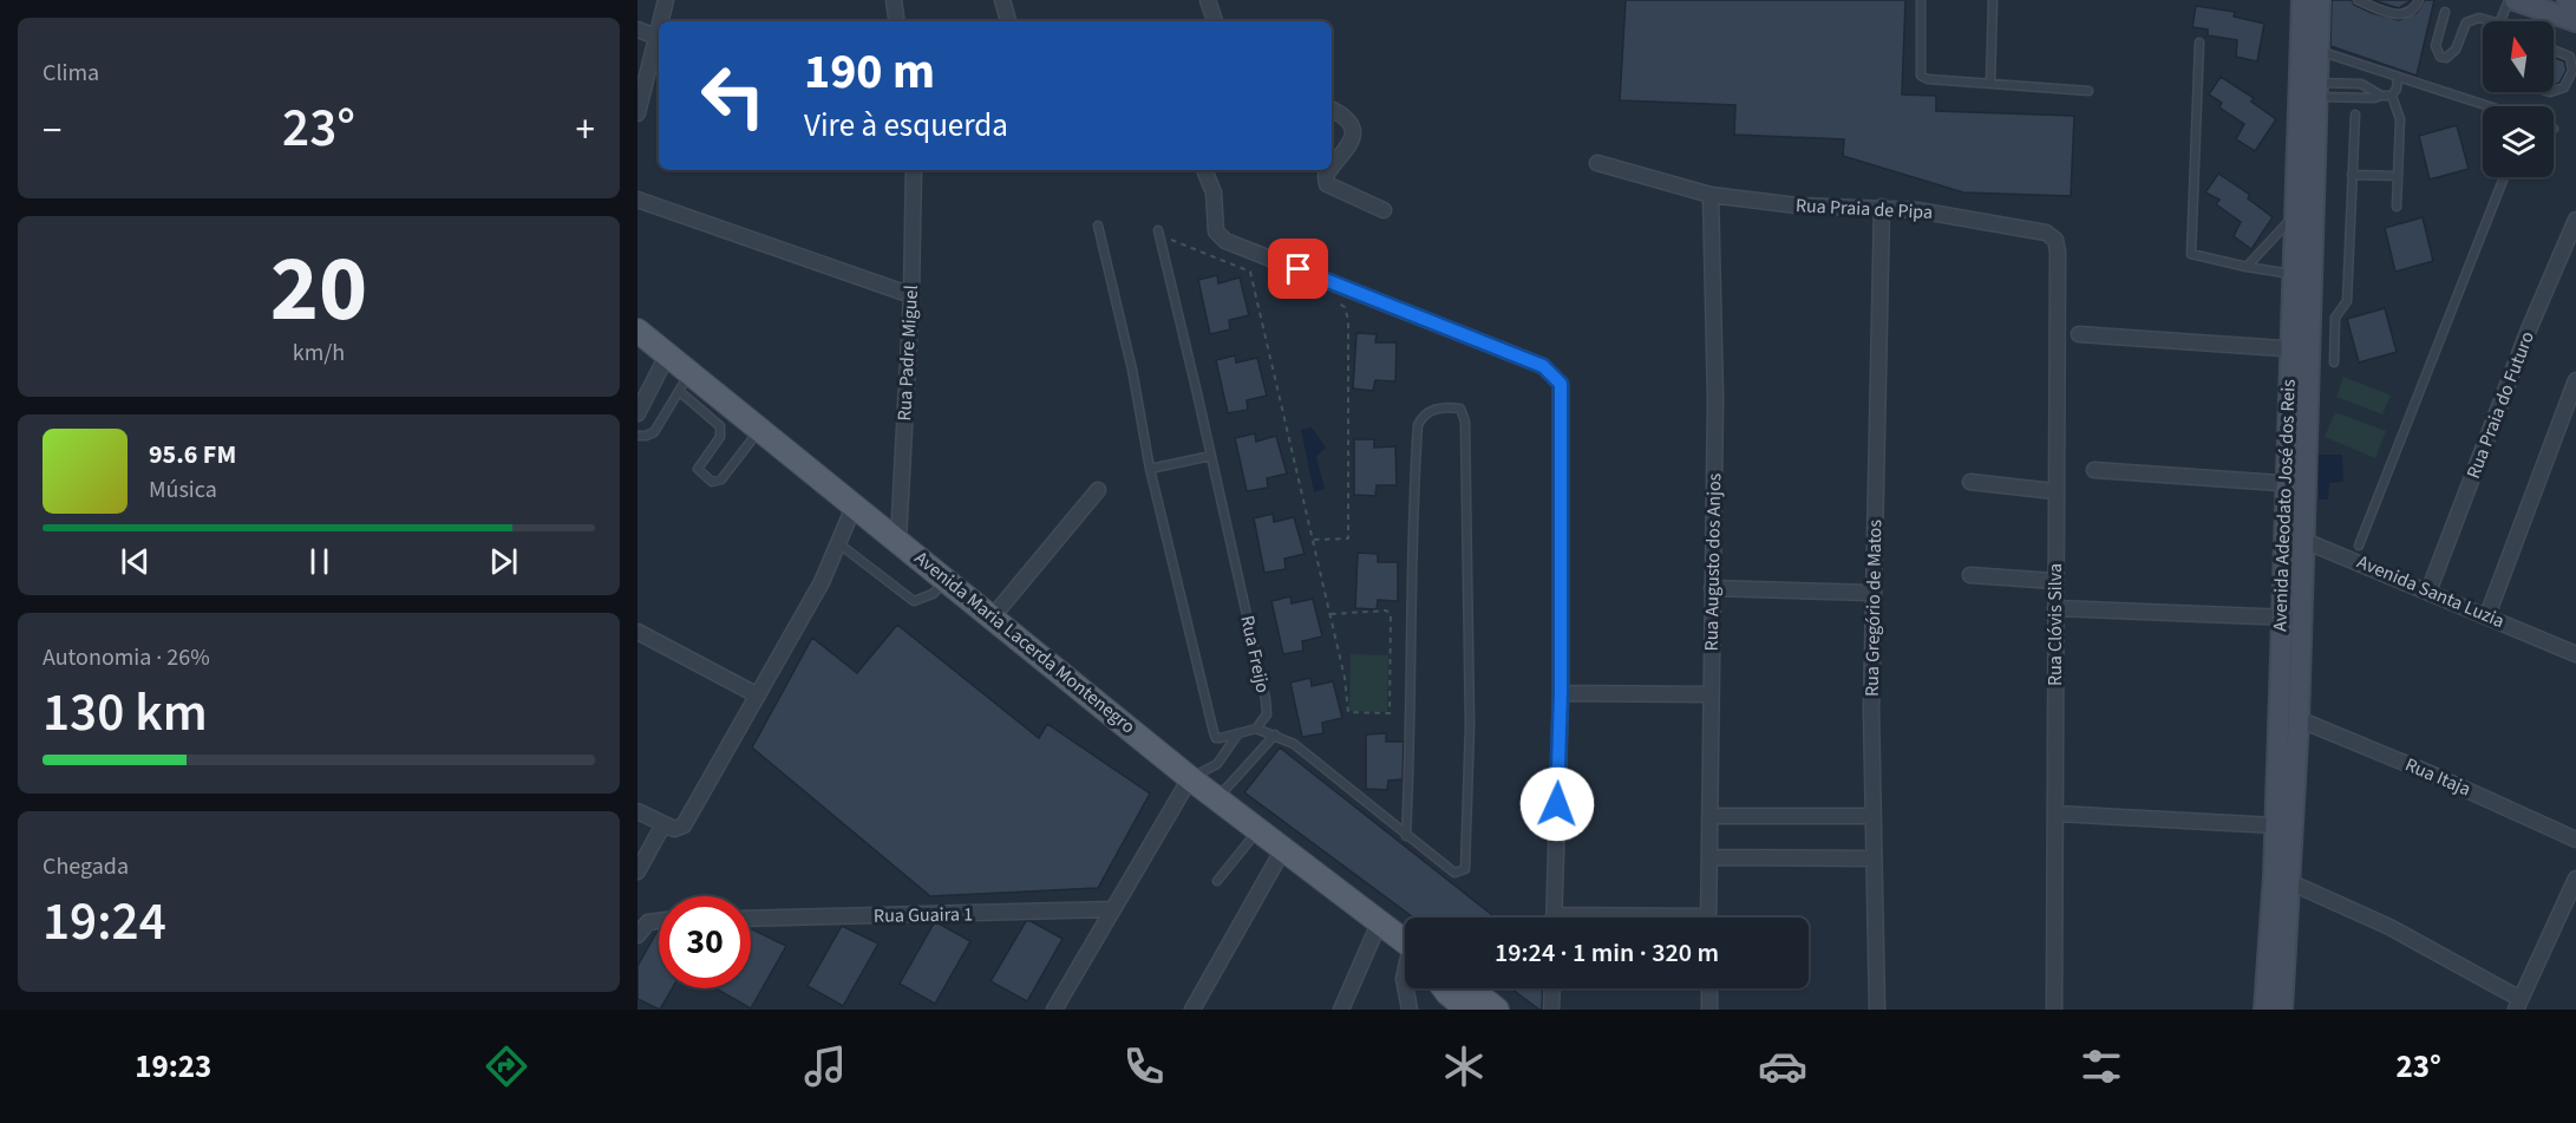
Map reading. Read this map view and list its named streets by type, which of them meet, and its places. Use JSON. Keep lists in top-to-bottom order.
{
  "streets": {
    "main road": ["Avenida Adeodato José dos Reis", "Avenida Maria Lacerda Montenegro"],
    "street": [
      "Rua Praia de Pipa",
      "Rua Padre Miguel",
      "Rua Praia do Futuro",
      "Rua Augusto dos Anjos",
      "Avenida Santa Luzia",
      "Rua Gregório de Matos",
      "Rua Clóvis Silva",
      "Rua Itaja",
      "Rua Guaira 1"
    ],
    "lane": ["Rua Freijo"]
  },
  "crossings": [
    ["Rua Praia de Pipa", "Rua Augusto dos Anjos"],
    ["Rua Praia de Pipa", "Rua Gregório de Matos"],
    ["Rua Praia de Pipa", "Rua Clóvis Silva"],
    ["Rua Padre Miguel", "Avenida Maria Lacerda Montenegro"],
    ["Rua Praia do Futuro", "Avenida Santa Luzia"],
    ["Avenida Adeodato José dos Reis", "Avenida Santa Luzia"],
    ["Avenida Adeodato José dos Reis", "Rua Itaja"]
  ],
  "north": "top",
  "page": {
    "tile": [
      "Clima",
      ["20", "km/h"],
      ["Autonomia · 26%", "130 km"],
      ["Chegada", "19:24"]
    ],
    "turn": ["190 m", "Vire à esquerda"],
    "heat": ["−", "23°", "+"],
    "song": ["95.6 FM", "Música"],
    "limit": "30",
    "trip": "19:24 · 1 min · 320 m",
    "tabs": ["19:23", "23°"]
  }
}
